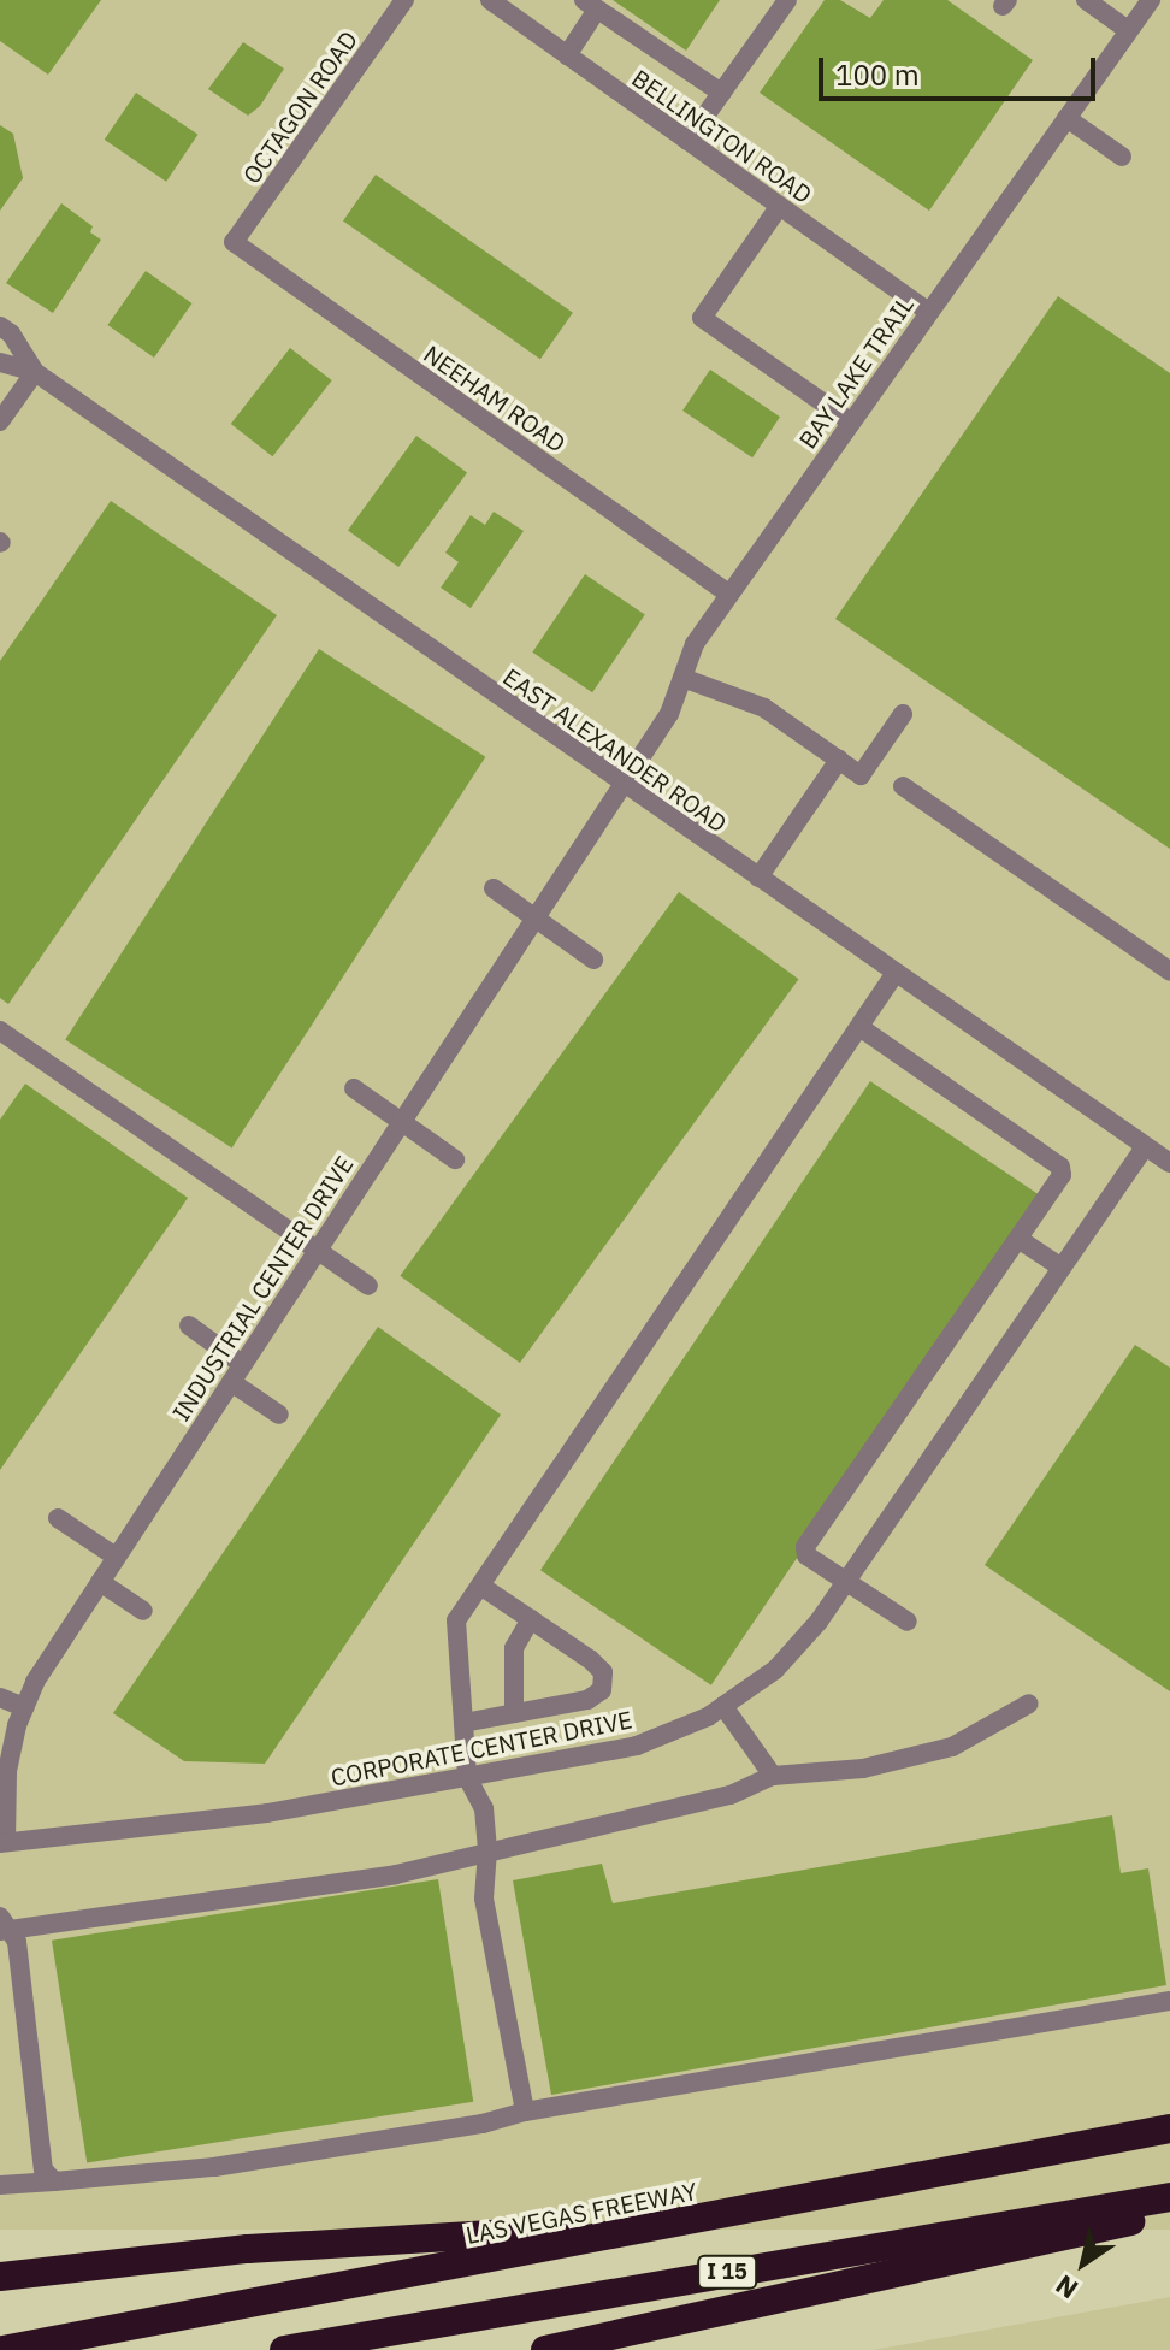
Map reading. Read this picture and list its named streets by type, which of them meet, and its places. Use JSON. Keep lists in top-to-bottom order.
{
  "streets": {
    "highway": ["LAS VEGAS FREEWAY", "I 15"],
    "street": [
      "OCTAGON ROAD",
      "BELLINGTON ROAD",
      "BAY LAKE TRAIL",
      "NEEHAM ROAD",
      "EAST ALEXANDER ROAD",
      "INDUSTRIAL CENTER DRIVE",
      "CORPORATE CENTER DRIVE"
    ]
  },
  "crossings": [
    ["OCTAGON ROAD", "NEEHAM ROAD"],
    ["BELLINGTON ROAD", "BAY LAKE TRAIL"],
    ["BAY LAKE TRAIL", "NEEHAM ROAD"],
    ["BAY LAKE TRAIL", "EAST ALEXANDER ROAD"],
    ["BAY LAKE TRAIL", "INDUSTRIAL CENTER DRIVE"],
    ["EAST ALEXANDER ROAD", "INDUSTRIAL CENTER DRIVE"],
    ["EAST ALEXANDER ROAD", "CORPORATE CENTER DRIVE"],
    ["INDUSTRIAL CENTER DRIVE", "CORPORATE CENTER DRIVE"]
  ],
  "scale_bar": "100 m",
  "north": "bottom left"
}
